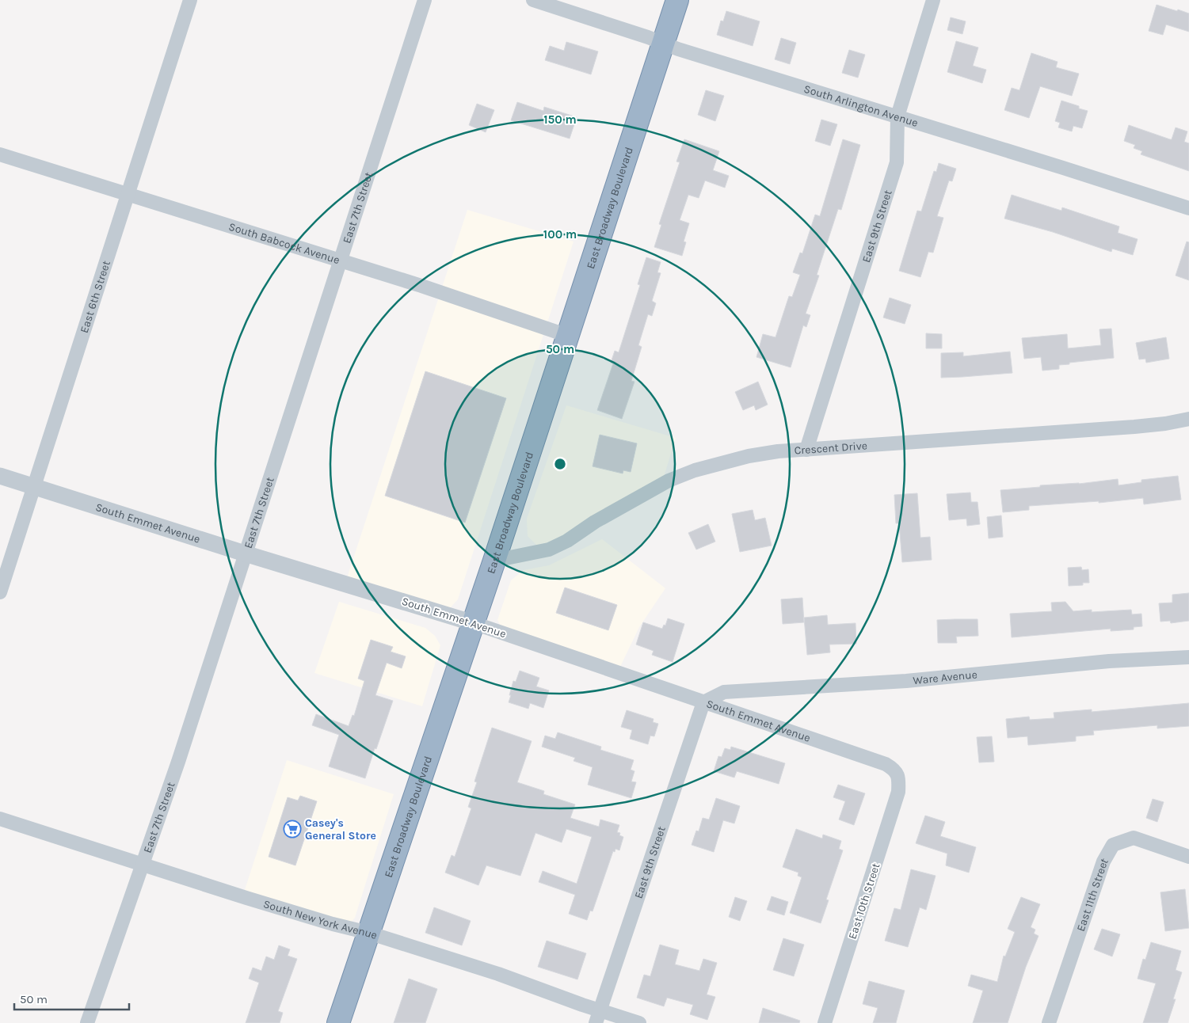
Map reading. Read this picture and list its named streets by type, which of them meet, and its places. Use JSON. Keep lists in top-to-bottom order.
{
  "streets": {
    "highway": ["East Broadway Boulevard"],
    "street": [
      "South Arlington Avenue",
      "East 7th Street",
      "East 9th Street",
      "South Babcock Avenue",
      "East 6th Street",
      "Crescent Drive",
      "South Emmet Avenue",
      "Ware Avenue",
      "East 11th Street",
      "East 10th Street",
      "South New York Avenue"
    ]
  },
  "crossings": [
    ["South Arlington Avenue", "East Broadway Boulevard"],
    ["South Arlington Avenue", "East 9th Street"],
    ["East 7th Street", "South Babcock Avenue"],
    ["East 7th Street", "South Emmet Avenue"],
    ["East 7th Street", "South New York Avenue"],
    ["East Broadway Boulevard", "South Babcock Avenue"],
    ["East Broadway Boulevard", "Crescent Drive"],
    ["East Broadway Boulevard", "South Emmet Avenue"],
    ["East Broadway Boulevard", "South New York Avenue"],
    ["East 9th Street", "Crescent Drive"],
    ["East 9th Street", "South Emmet Avenue"],
    ["East 9th Street", "Ware Avenue"],
    ["East 9th Street", "South New York Avenue"],
    ["South Babcock Avenue", "East 6th Street"],
    ["East 6th Street", "South Emmet Avenue"],
    ["South Emmet Avenue", "Ware Avenue"],
    ["South Emmet Avenue", "East 10th Street"]
  ],
  "places": {
    "supermarket": ["Casey's General Store"]
  },
  "scale_bar": "50 m",
  "rings": ["150 m", "100 m", "50 m"]
}
